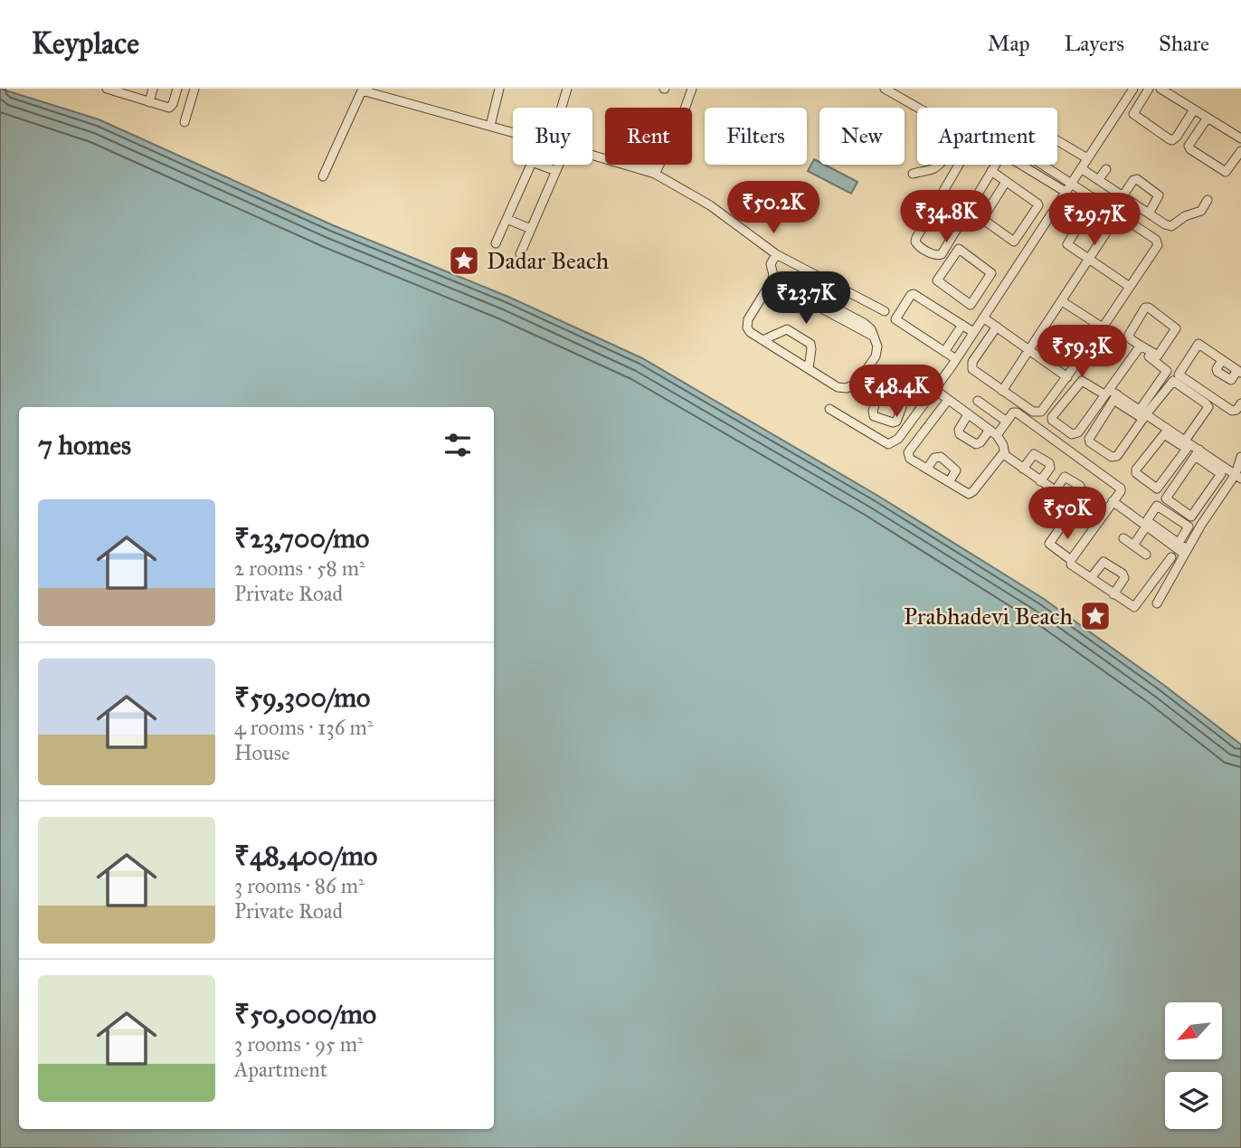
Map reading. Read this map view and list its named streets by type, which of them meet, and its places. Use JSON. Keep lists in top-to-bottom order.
{
  "places": {
    "place": ["Dadar Beach", "Prabhadevi Beach"]
  },
  "north": "bottom left",
  "page": {
    "header": "Keyplace",
    "nav": ["Map", "Layers", "Share"],
    "chip": [
      "Buy",
      "Rent",
      "Filters",
      "New",
      "Apartment"
    ],
    "price": [
      "₹50.2K",
      "₹34.8K",
      "₹29.7K",
      "₹23.7K",
      "₹59.3K",
      "₹48.4K",
      "₹50K"
    ],
    "heading": "7 homes",
    "list": [
      {
        "name": "₹23,700/mo",
        "note": "2 rooms · 58 m² · Private Road"
      },
      {
        "name": "₹59,300/mo",
        "note": "4 rooms · 136 m² · House"
      },
      {
        "name": "₹48,400/mo",
        "note": "3 rooms · 86 m² · Private Road"
      },
      {
        "name": "₹50,000/mo",
        "note": "3 rooms · 95 m² · Apartment"
      }
    ]
  }
}
